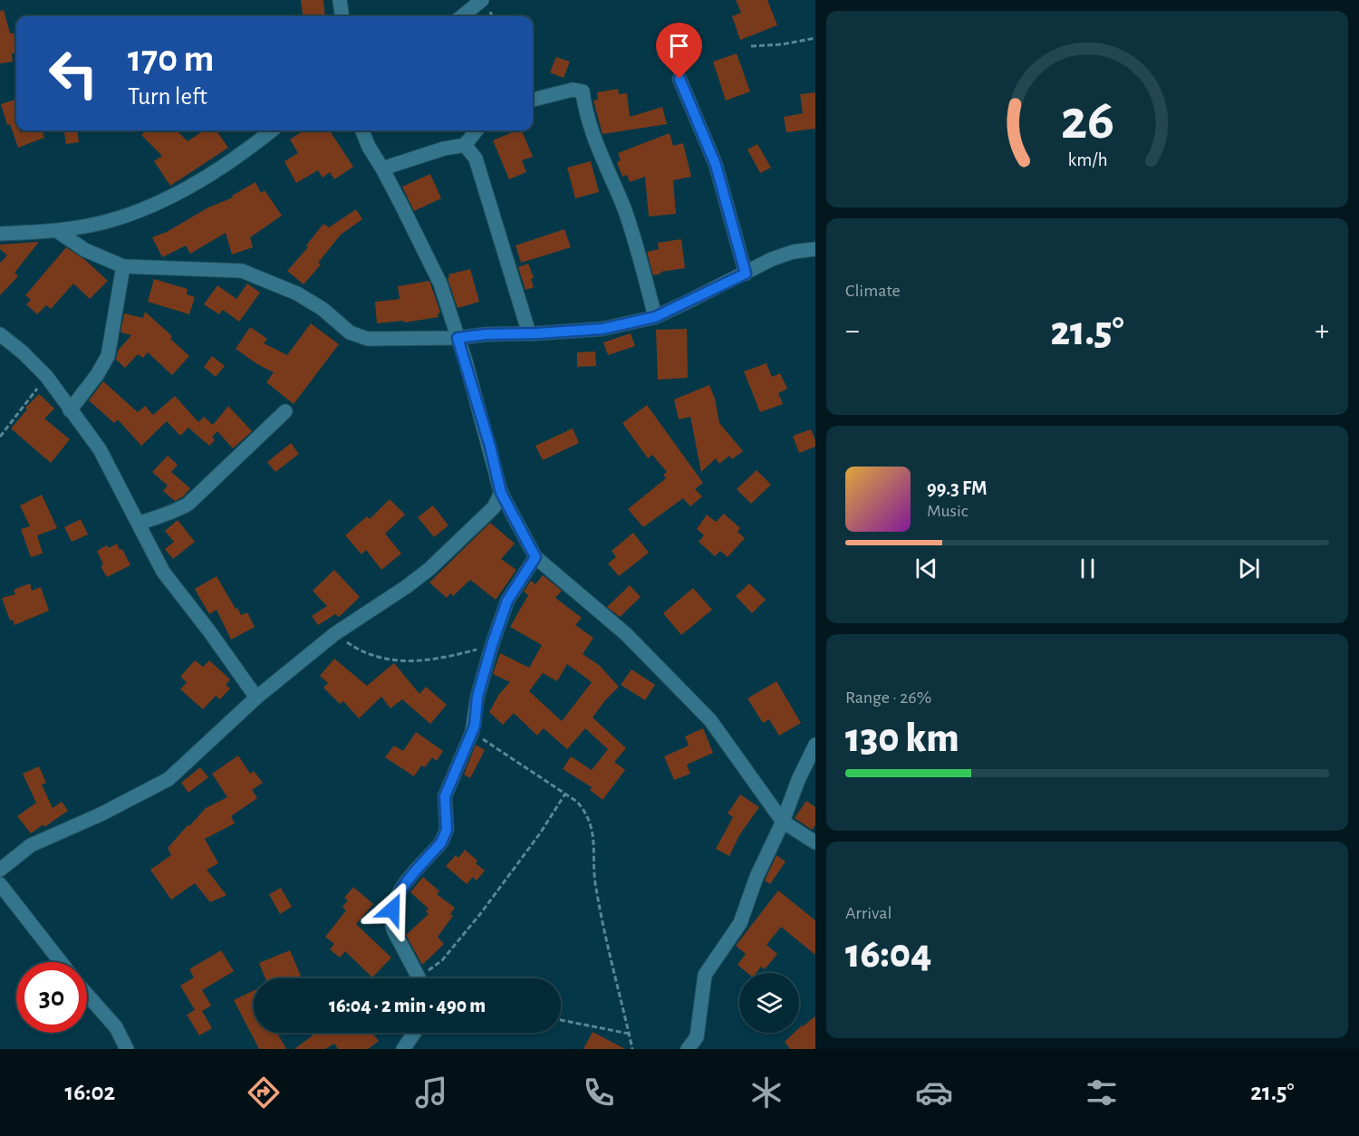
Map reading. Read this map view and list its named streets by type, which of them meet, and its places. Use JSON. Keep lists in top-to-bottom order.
{
  "page": {
    "turn": ["170 m", "Turn left"],
    "tile": [
      "Climate",
      ["Range · 26%", "130 km"],
      ["Arrival", "16:04"]
    ],
    "heat": ["−", "21.5°", "+"],
    "song": ["99.3 FM", "Music"],
    "limit": "30",
    "trip": "16:04 · 2 min · 490 m",
    "tabs": ["16:02", "21.5°"],
    "gauge": ["26", "km/h"]
  }
}
